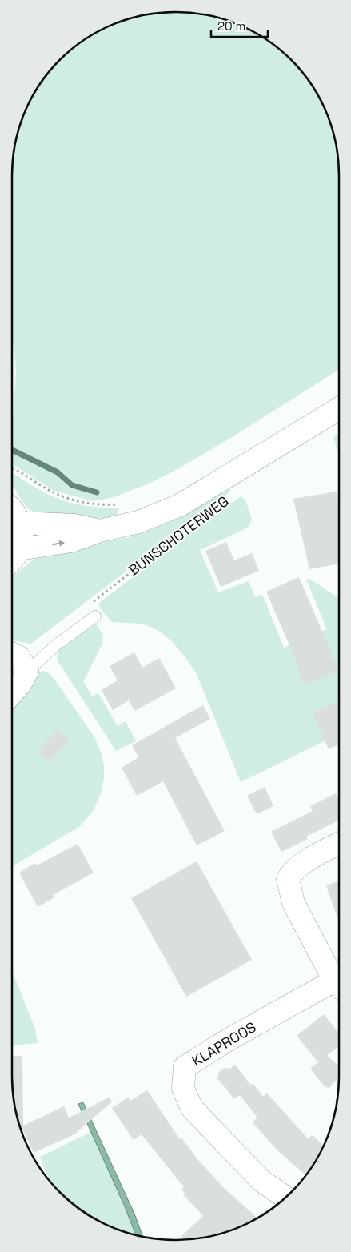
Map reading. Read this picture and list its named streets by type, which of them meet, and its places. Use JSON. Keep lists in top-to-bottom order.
{
  "streets": {
    "street": ["BUNSCHOTERWEG", "KLAPROOS"]
  },
  "scale_bar": "20 m"
}
